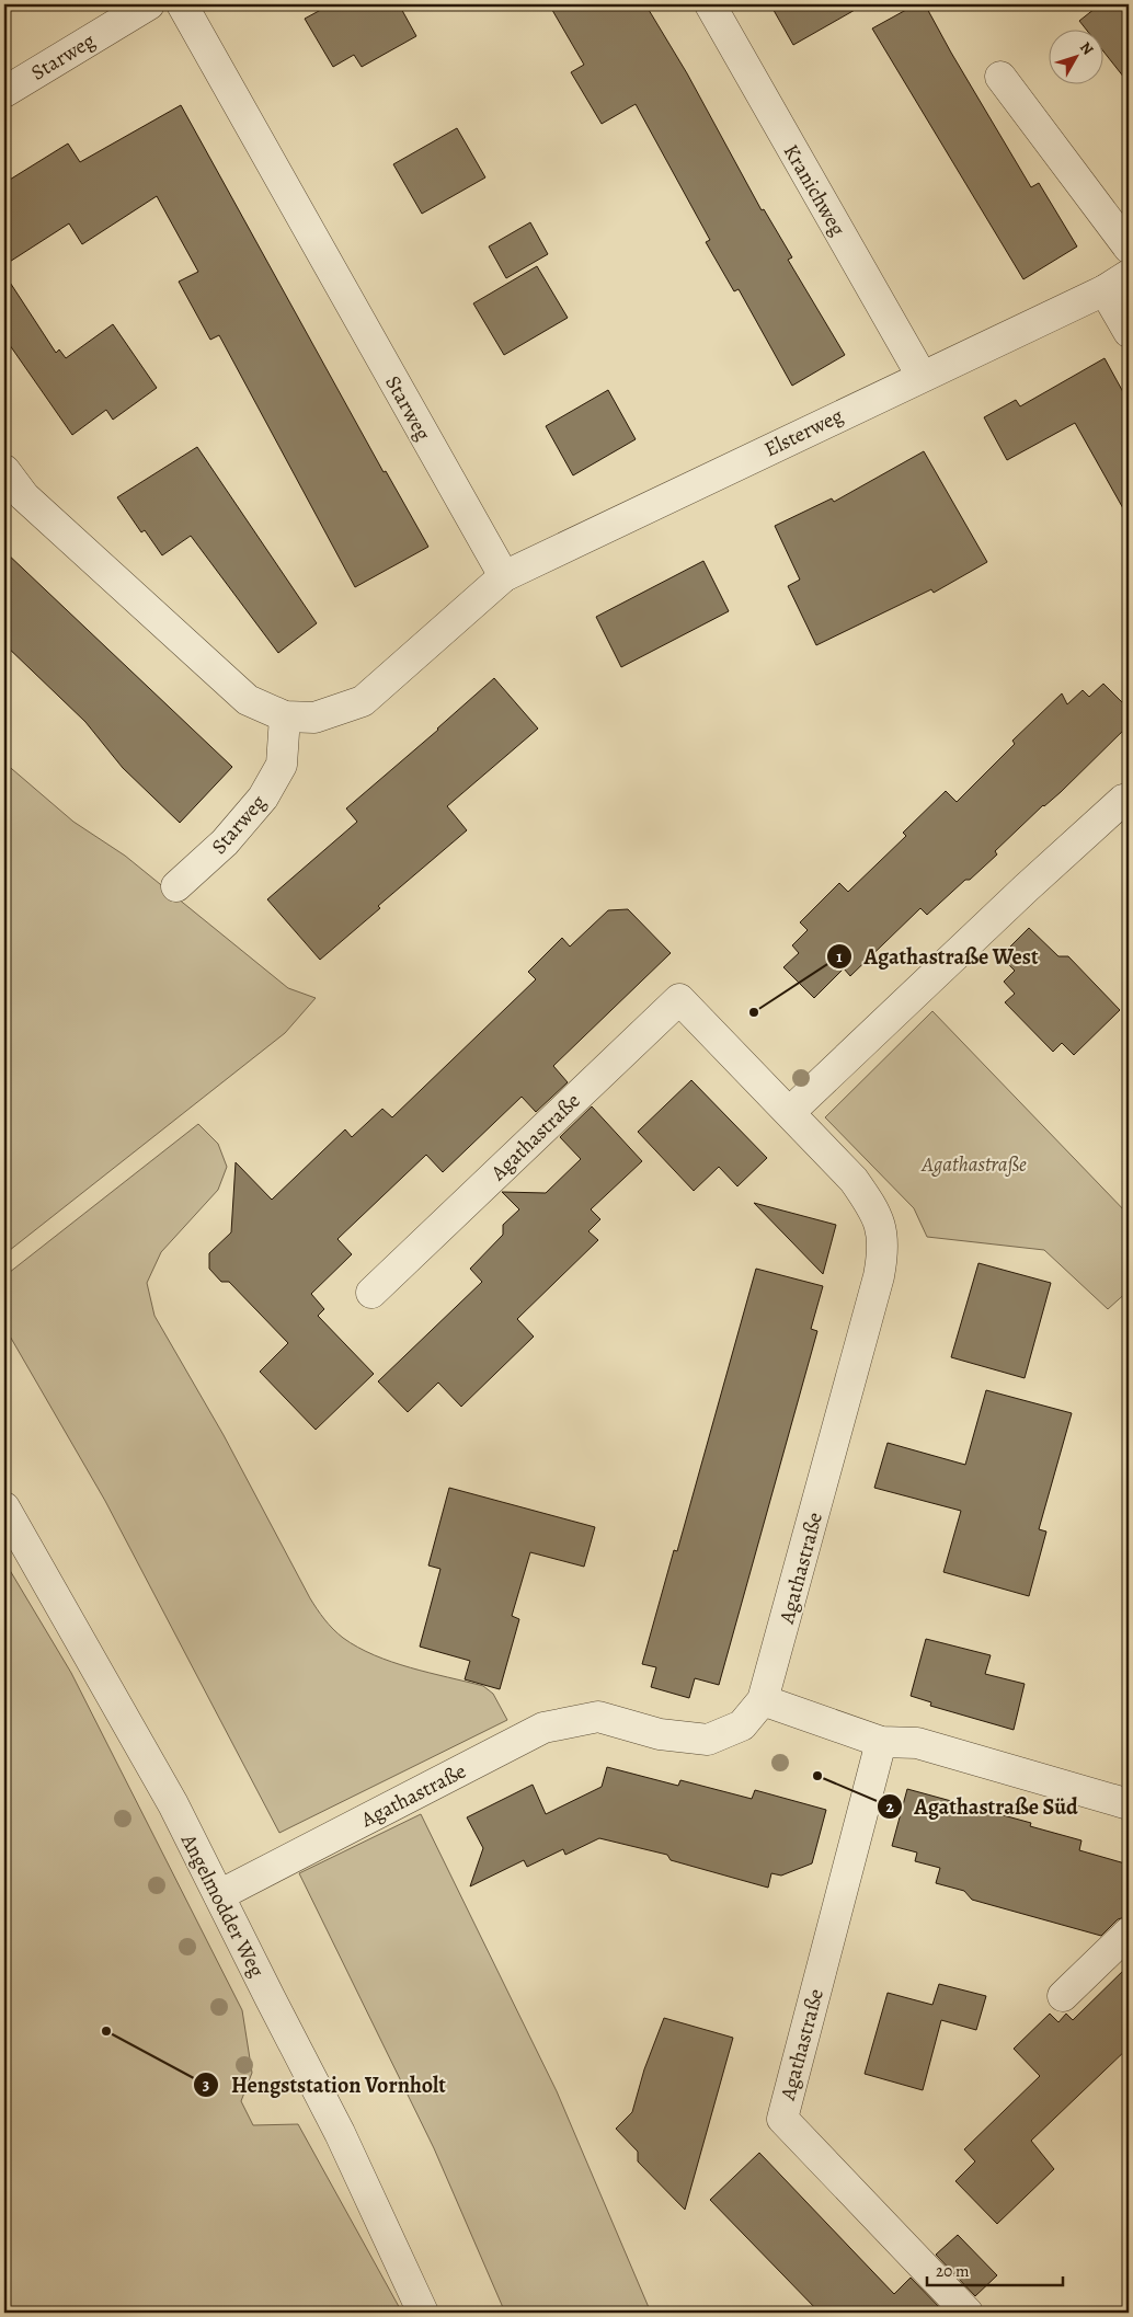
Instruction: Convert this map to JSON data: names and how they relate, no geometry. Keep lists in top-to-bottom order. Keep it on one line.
{"streets":{"street":["Starweg","Kranichweg","Elsterweg","Agathastraße","Angelmodder Weg"]},"crossings":[["Starweg","Elsterweg"],["Kranichweg","Elsterweg"],["Agathastraße","Angelmodder Weg"]],"parks":["Agathastraße"],"places":["Agathastraße West","Agathastraße Süd","Hengststation Vornholt"],"scale_bar":"20 m","north":"top right"}
